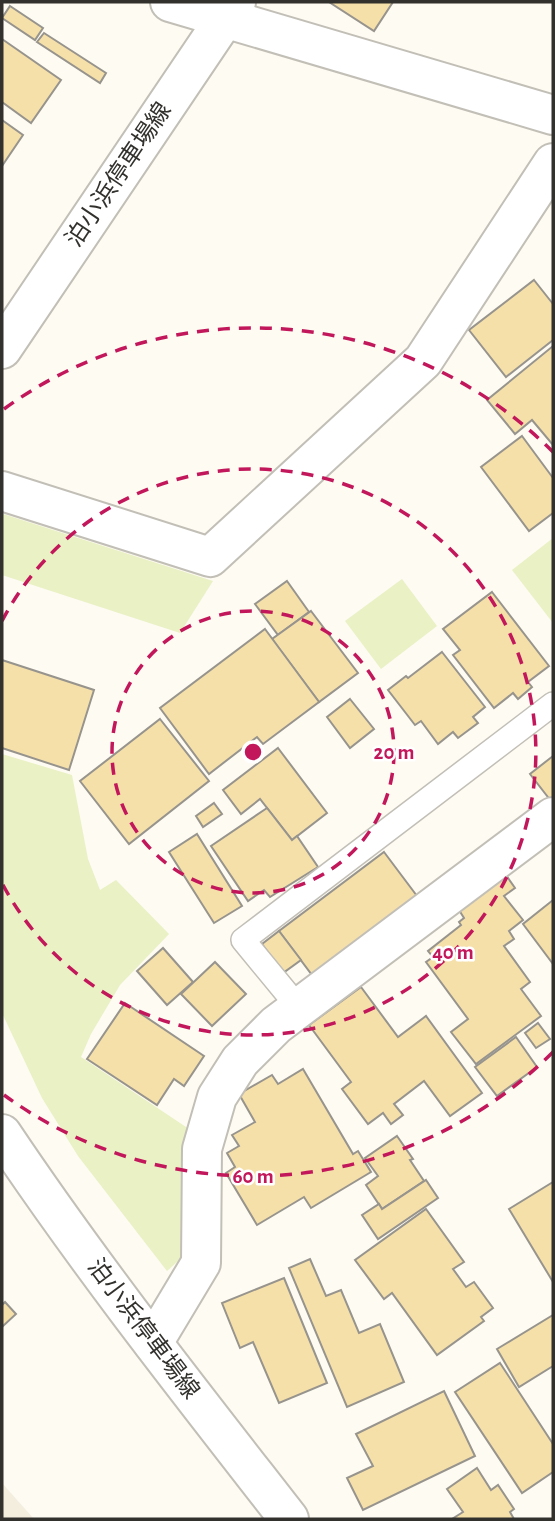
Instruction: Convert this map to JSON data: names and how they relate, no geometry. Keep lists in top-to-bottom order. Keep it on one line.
{"streets":{"street":["泊小浜停車場線"]},"rings":["20 m","40 m","60 m"]}
